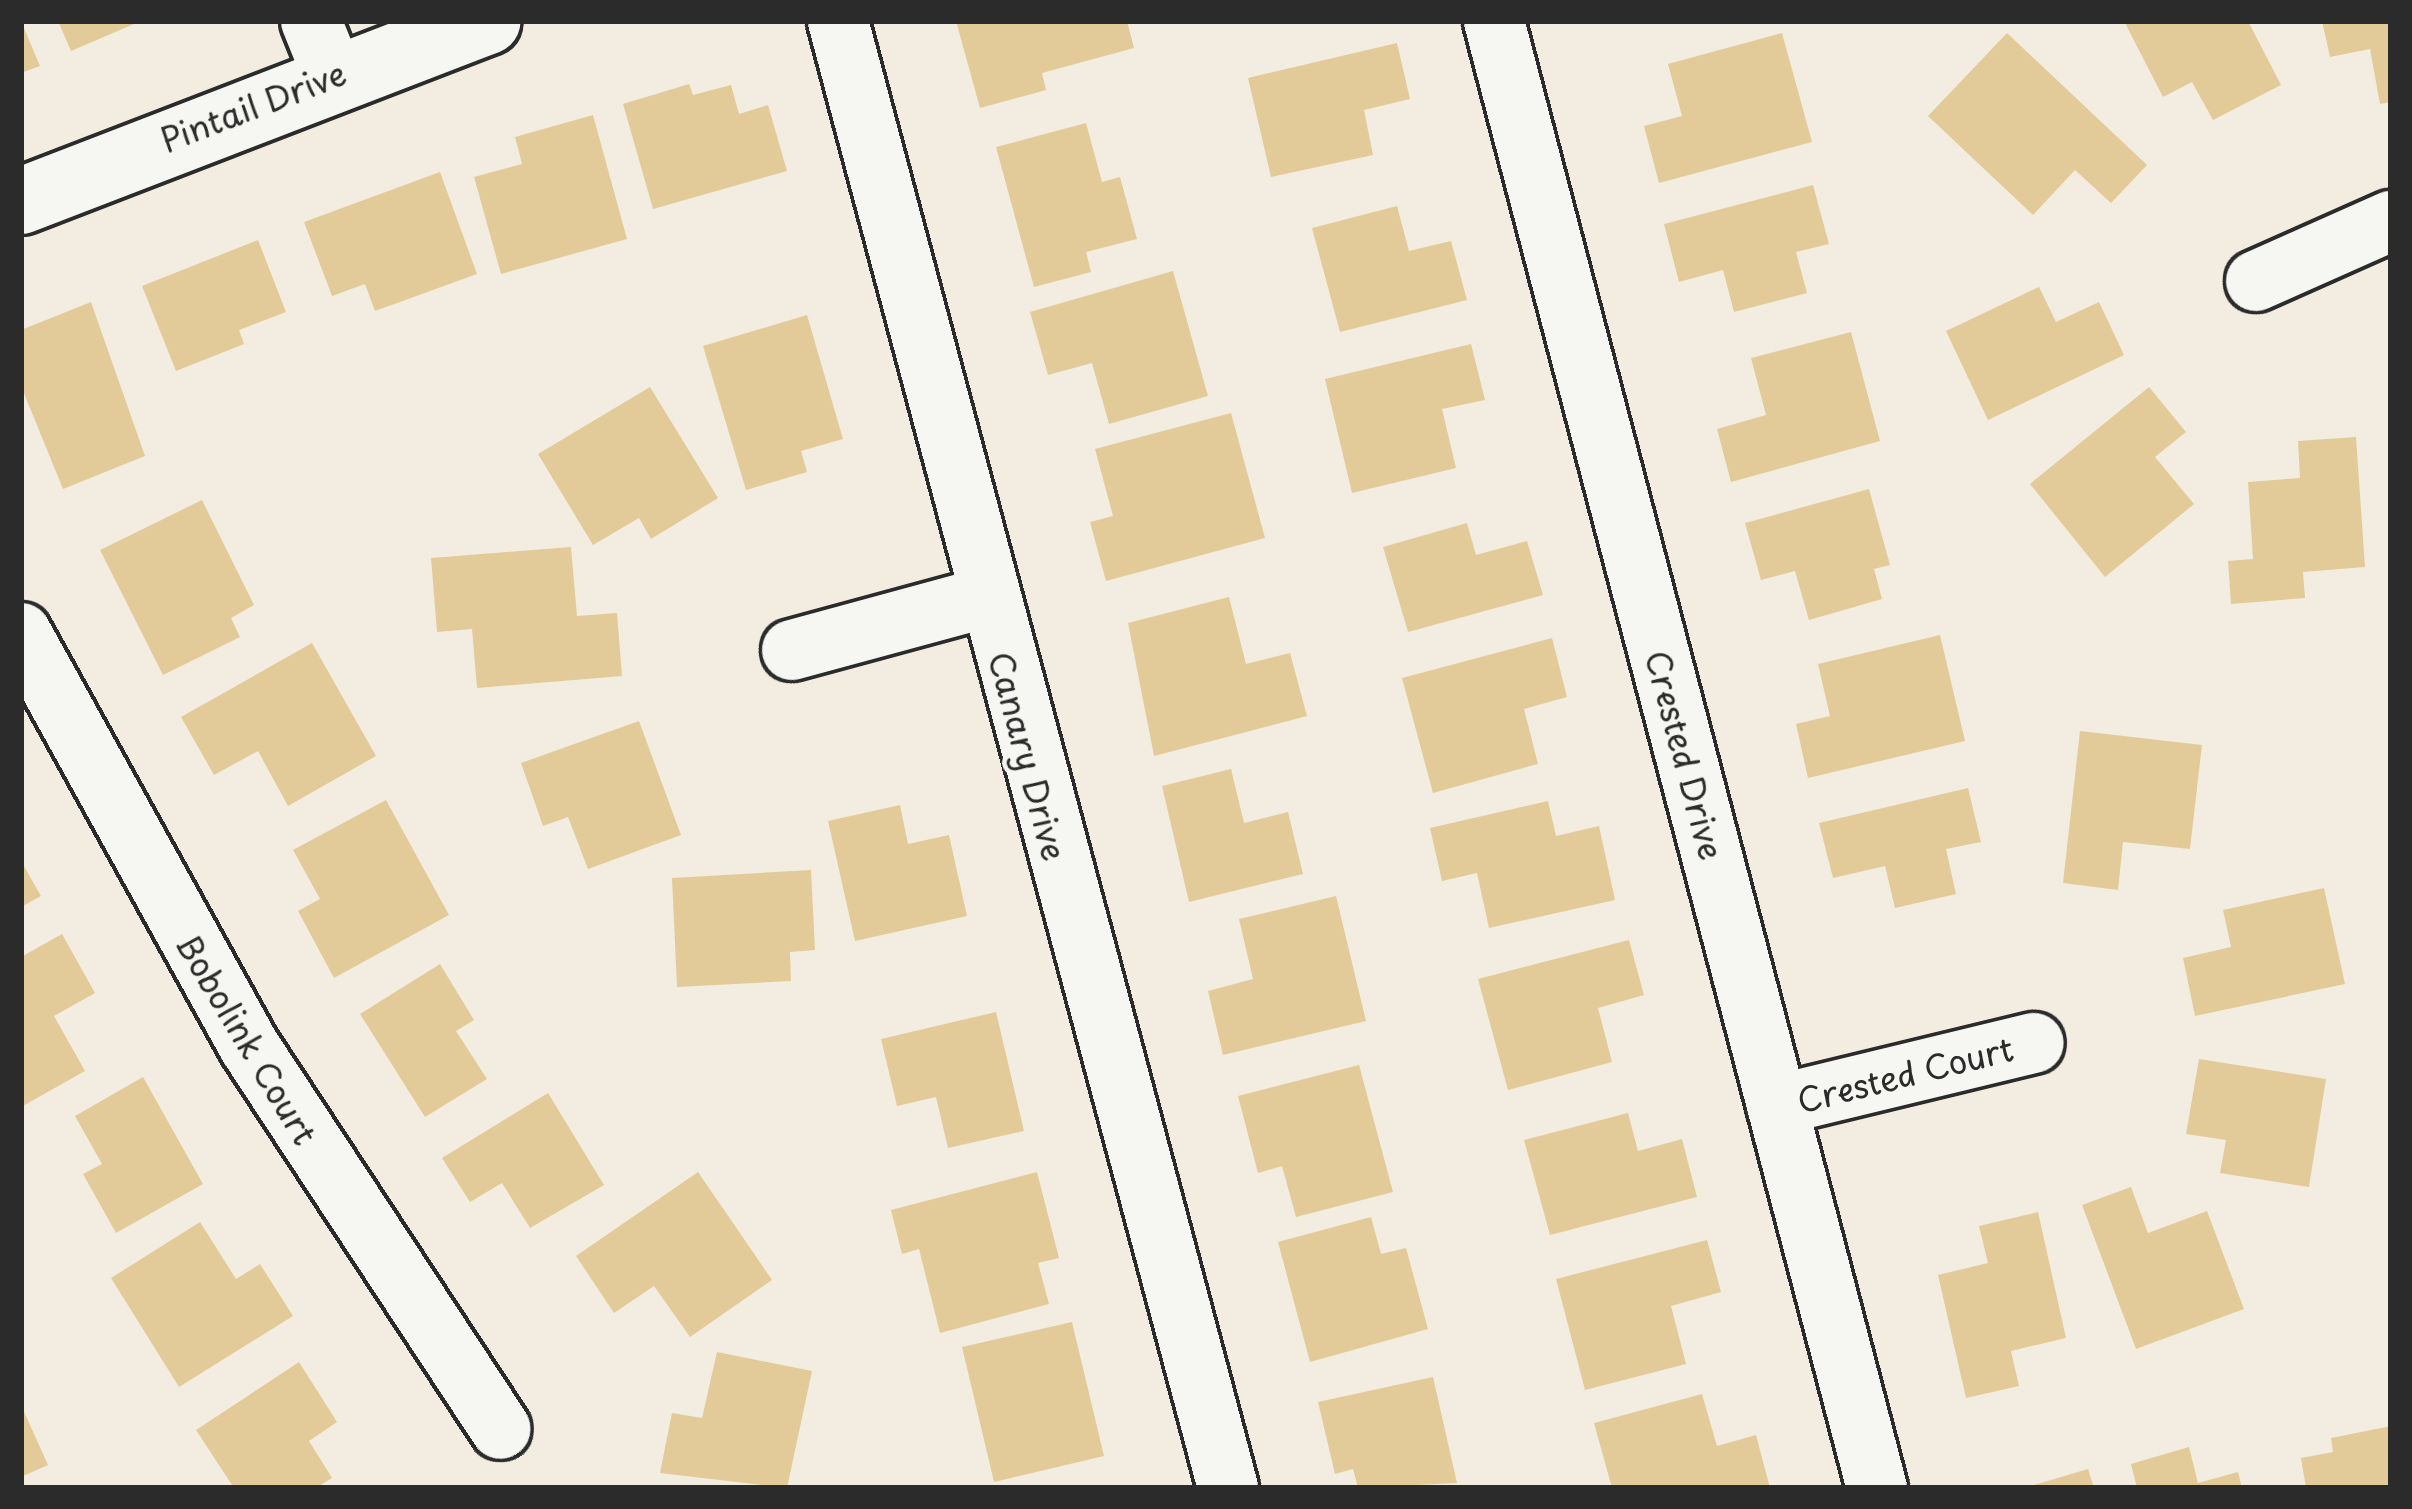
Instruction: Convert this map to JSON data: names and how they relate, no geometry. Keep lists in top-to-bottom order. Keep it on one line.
{"streets":{"street":["Pintail Drive","Crested Drive","Canary Drive","Bobolink Court","Crested Court"]},"crossings":[["Crested Drive","Crested Court"]]}
